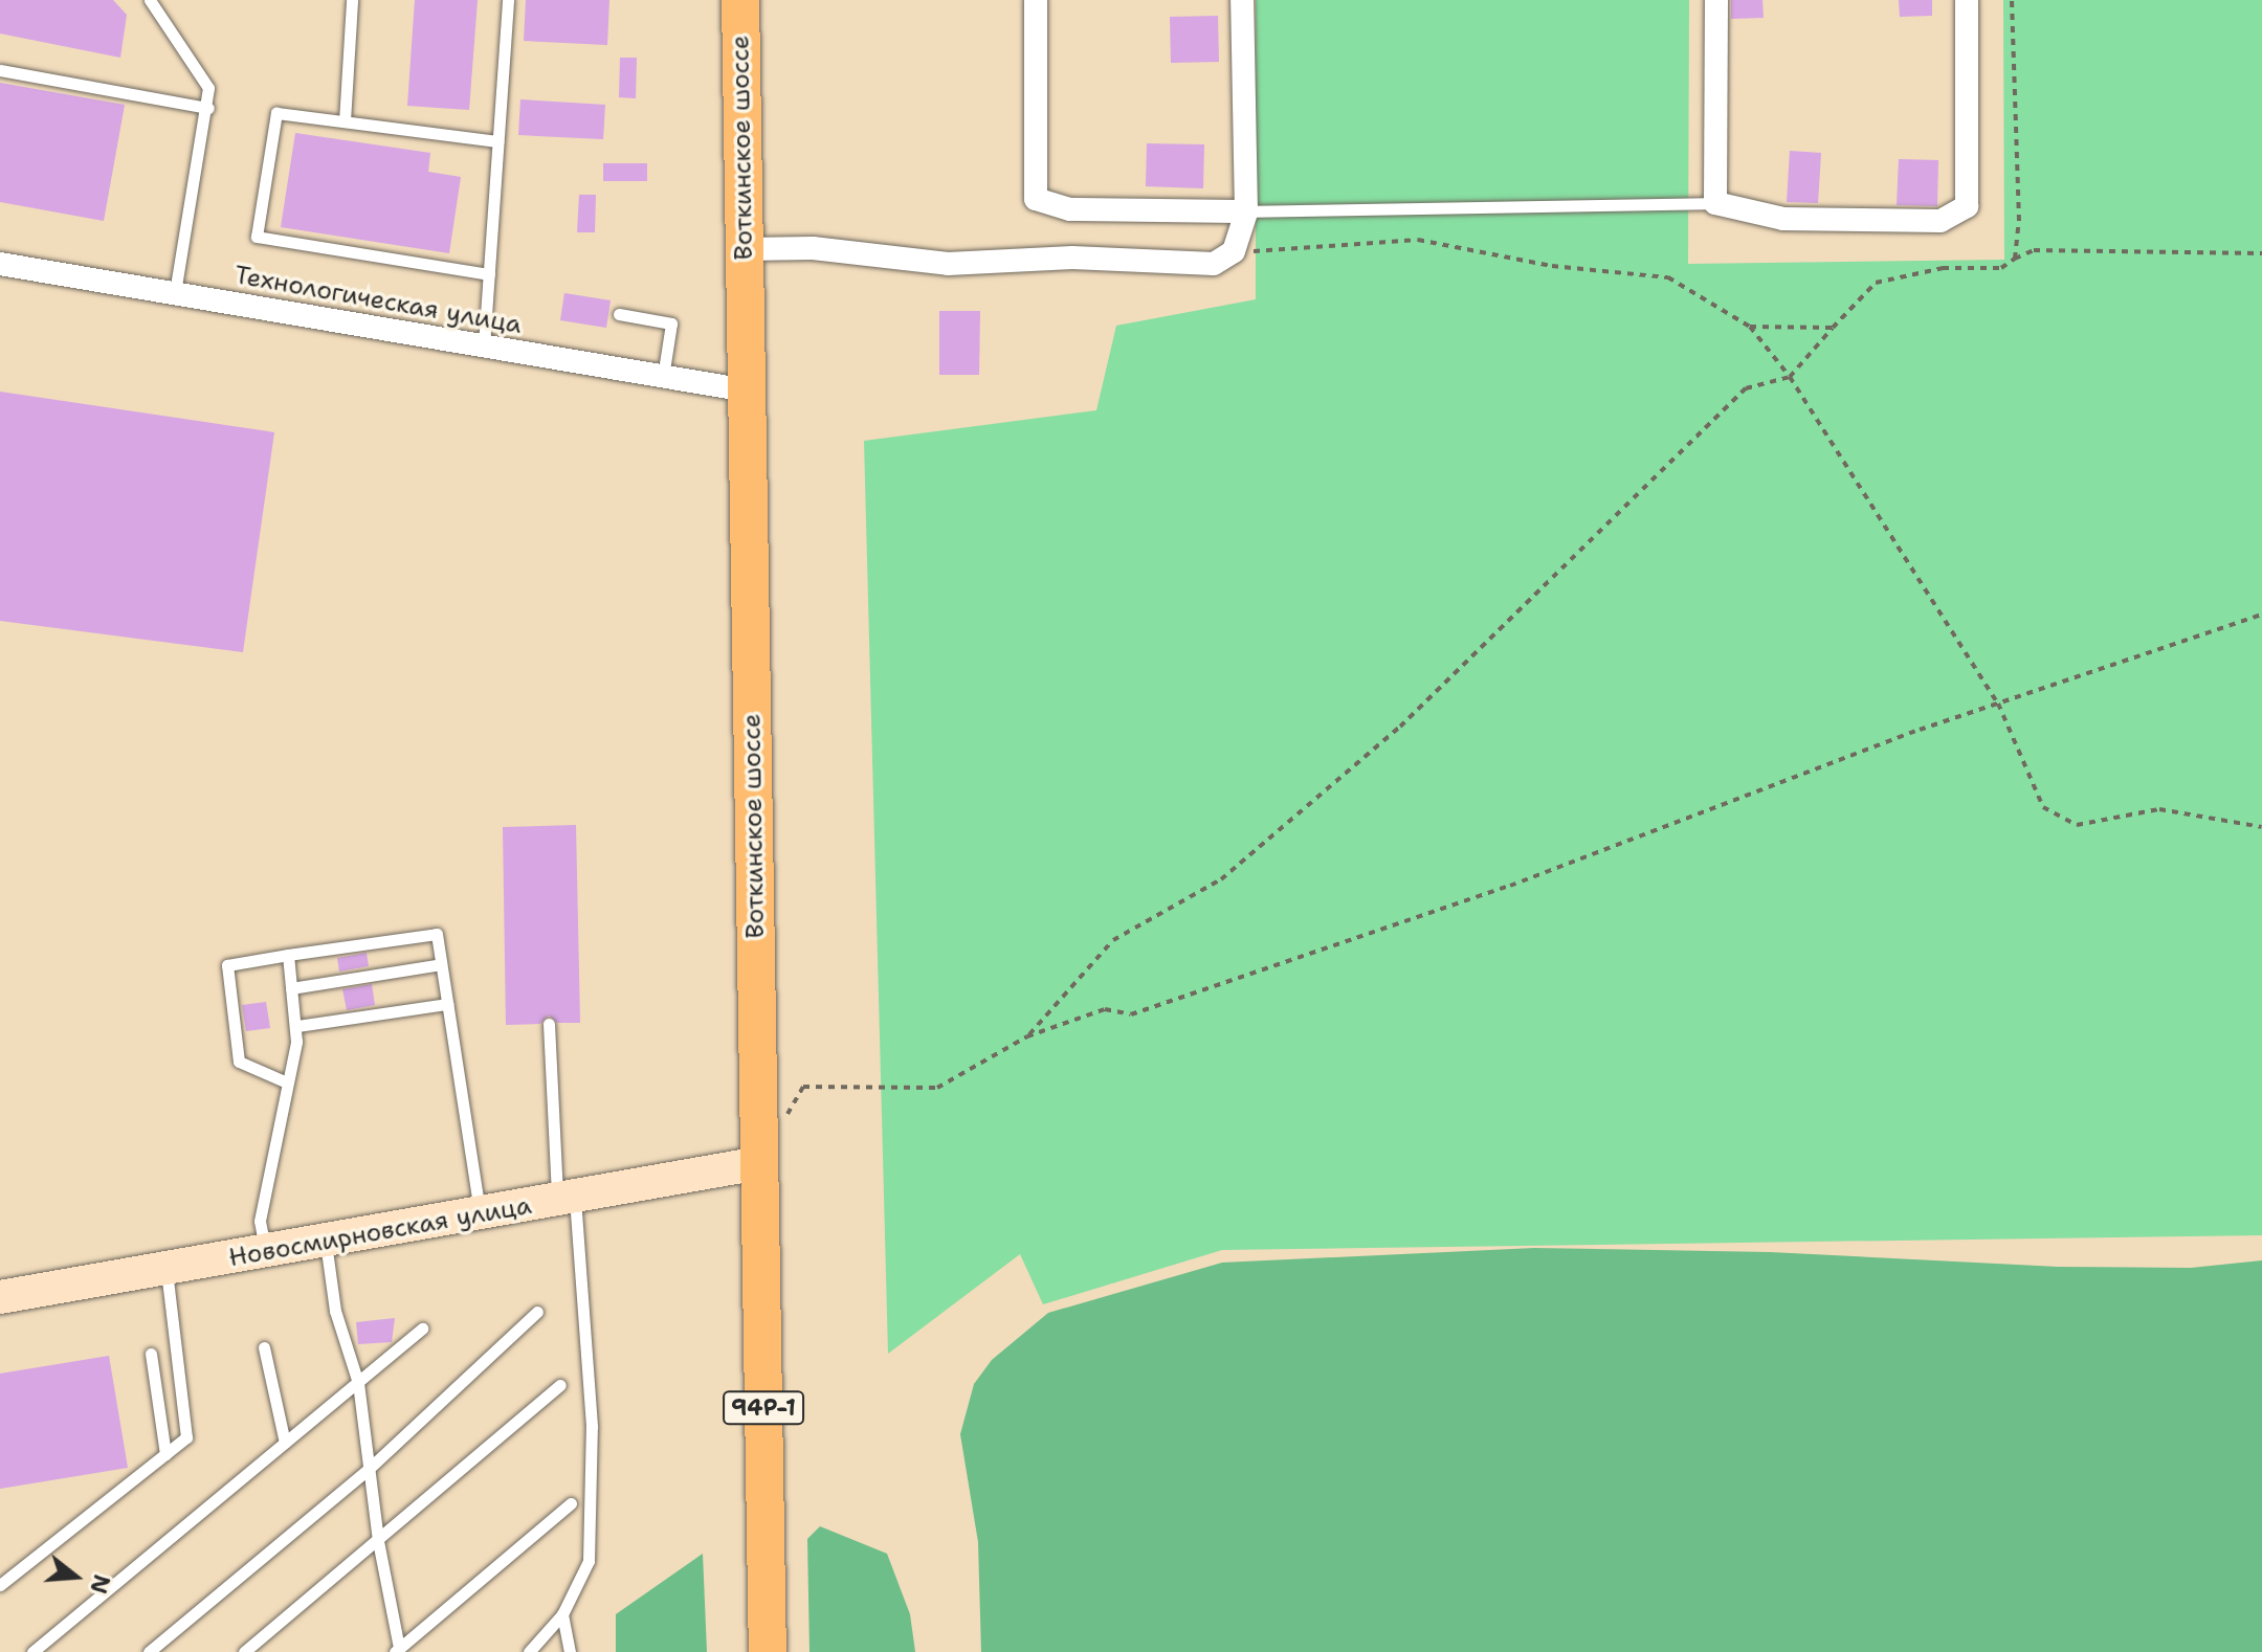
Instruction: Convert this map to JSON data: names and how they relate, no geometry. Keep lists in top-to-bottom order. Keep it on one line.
{"streets":{"main road":["Воткинское шоссе","94Р-1"],"street":["Технологическая улица","Новосмирновская улица"]},"crossings":[["Воткинское шоссе","Технологическая улица"],["Воткинское шоссе","Новосмирновская улица"]],"north":"right"}
